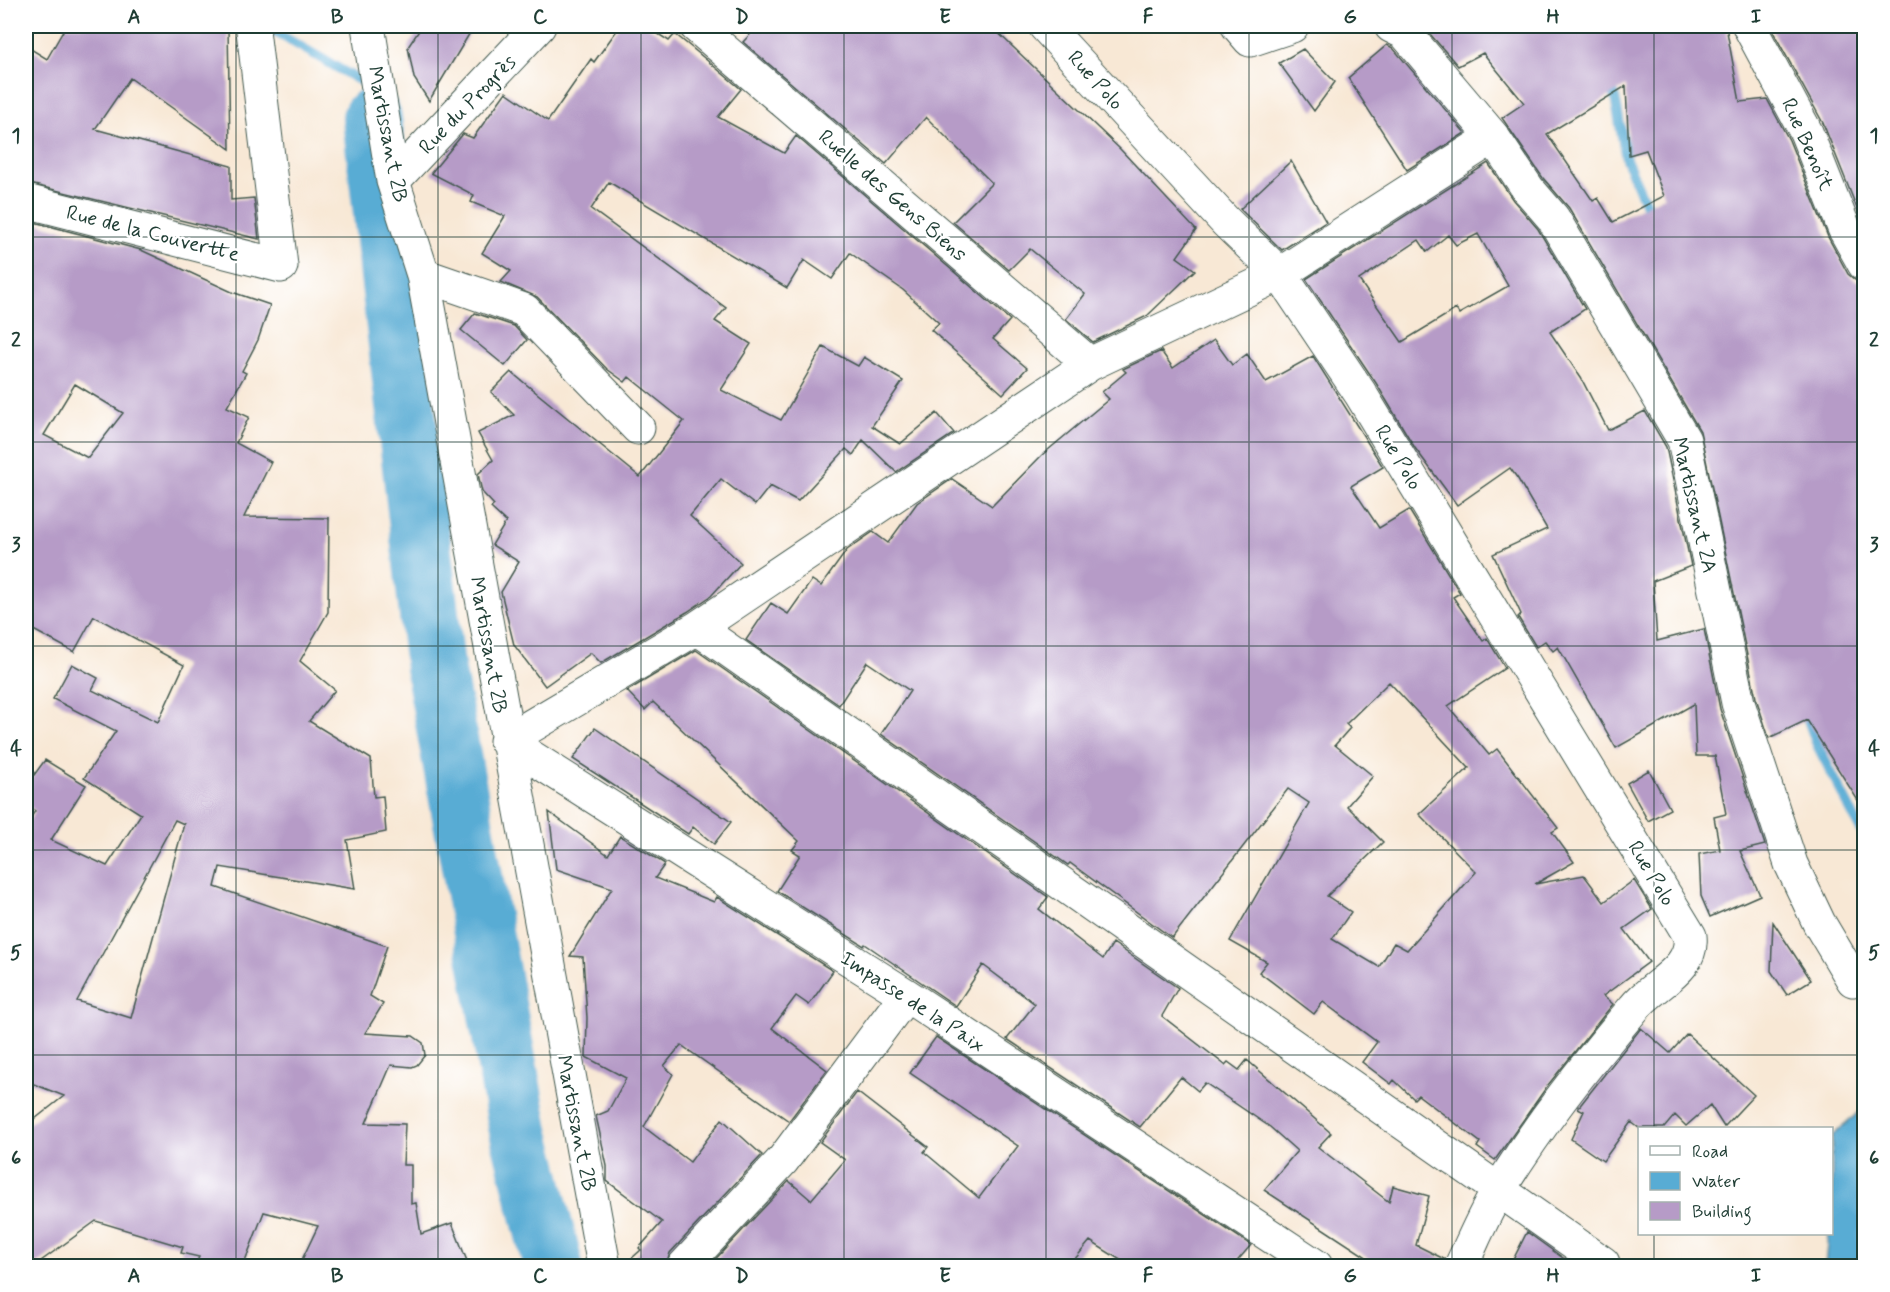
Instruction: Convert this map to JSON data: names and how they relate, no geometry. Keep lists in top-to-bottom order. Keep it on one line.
{"streets":{"street":["Rue Polo","Rue du Progrès","Martissant 2B","Rue Benoît","Ruelle des Gens Biens","Rue de la Couvertte","Martissant 2A","Impasse de la Paix"]},"crossings":[["Rue du Progrès","Martissant 2B"],["Martissant 2B","Impasse de la Paix"]],"legend":["Road","Water","Building"],"grid":{"columns":["A","B","C","D","E","F","G","H","I"],"rows":["1","2","3","4","5","6"]}}
